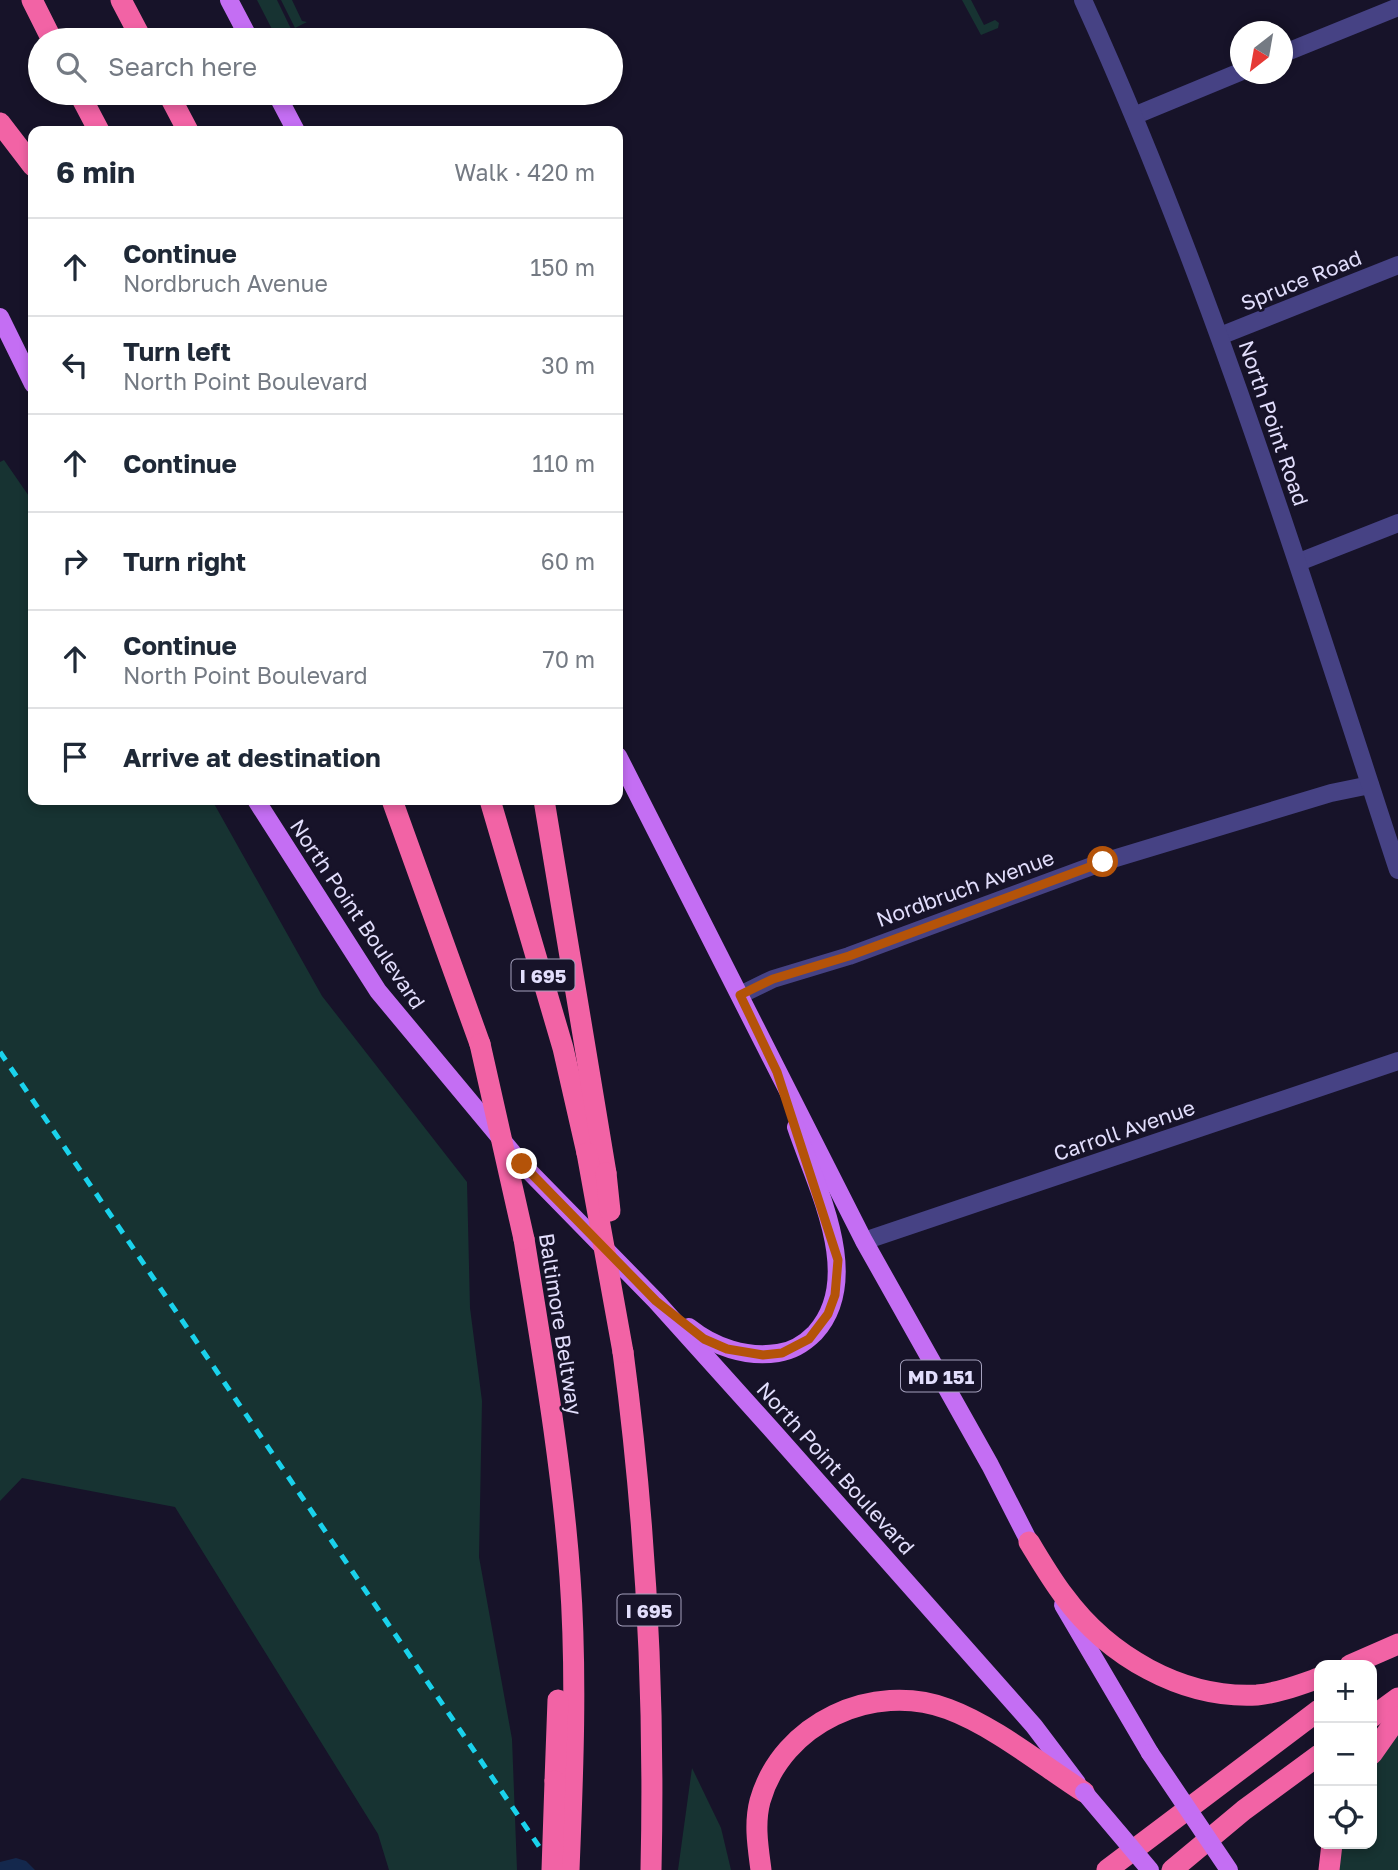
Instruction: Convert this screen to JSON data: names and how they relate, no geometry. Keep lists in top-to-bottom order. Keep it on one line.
{"streets":{"highway":["I 695","Baltimore Beltway"],"main road":["North Point Boulevard","MD 151"],"street":["Spruce Road","North Point Road","Nordbruch Avenue","Carroll Avenue"]},"crossings":[["Spruce Road","North Point Road"],["North Point Road","Nordbruch Avenue"],["Nordbruch Avenue","MD 151"],["Carroll Avenue","MD 151"]],"north":"bottom left","page":{"search":"Search here","heading":["6 min","Walk · 420 m"],"list":[["Continue","Nordbruch Avenue","150 m"],["Turn left","North Point Boulevard","30 m"],["Continue","110 m"],["Turn right","60 m"],["Continue","North Point Boulevard","70 m"],"Arrive at destination"],"map_buttons":["+","−"]}}
